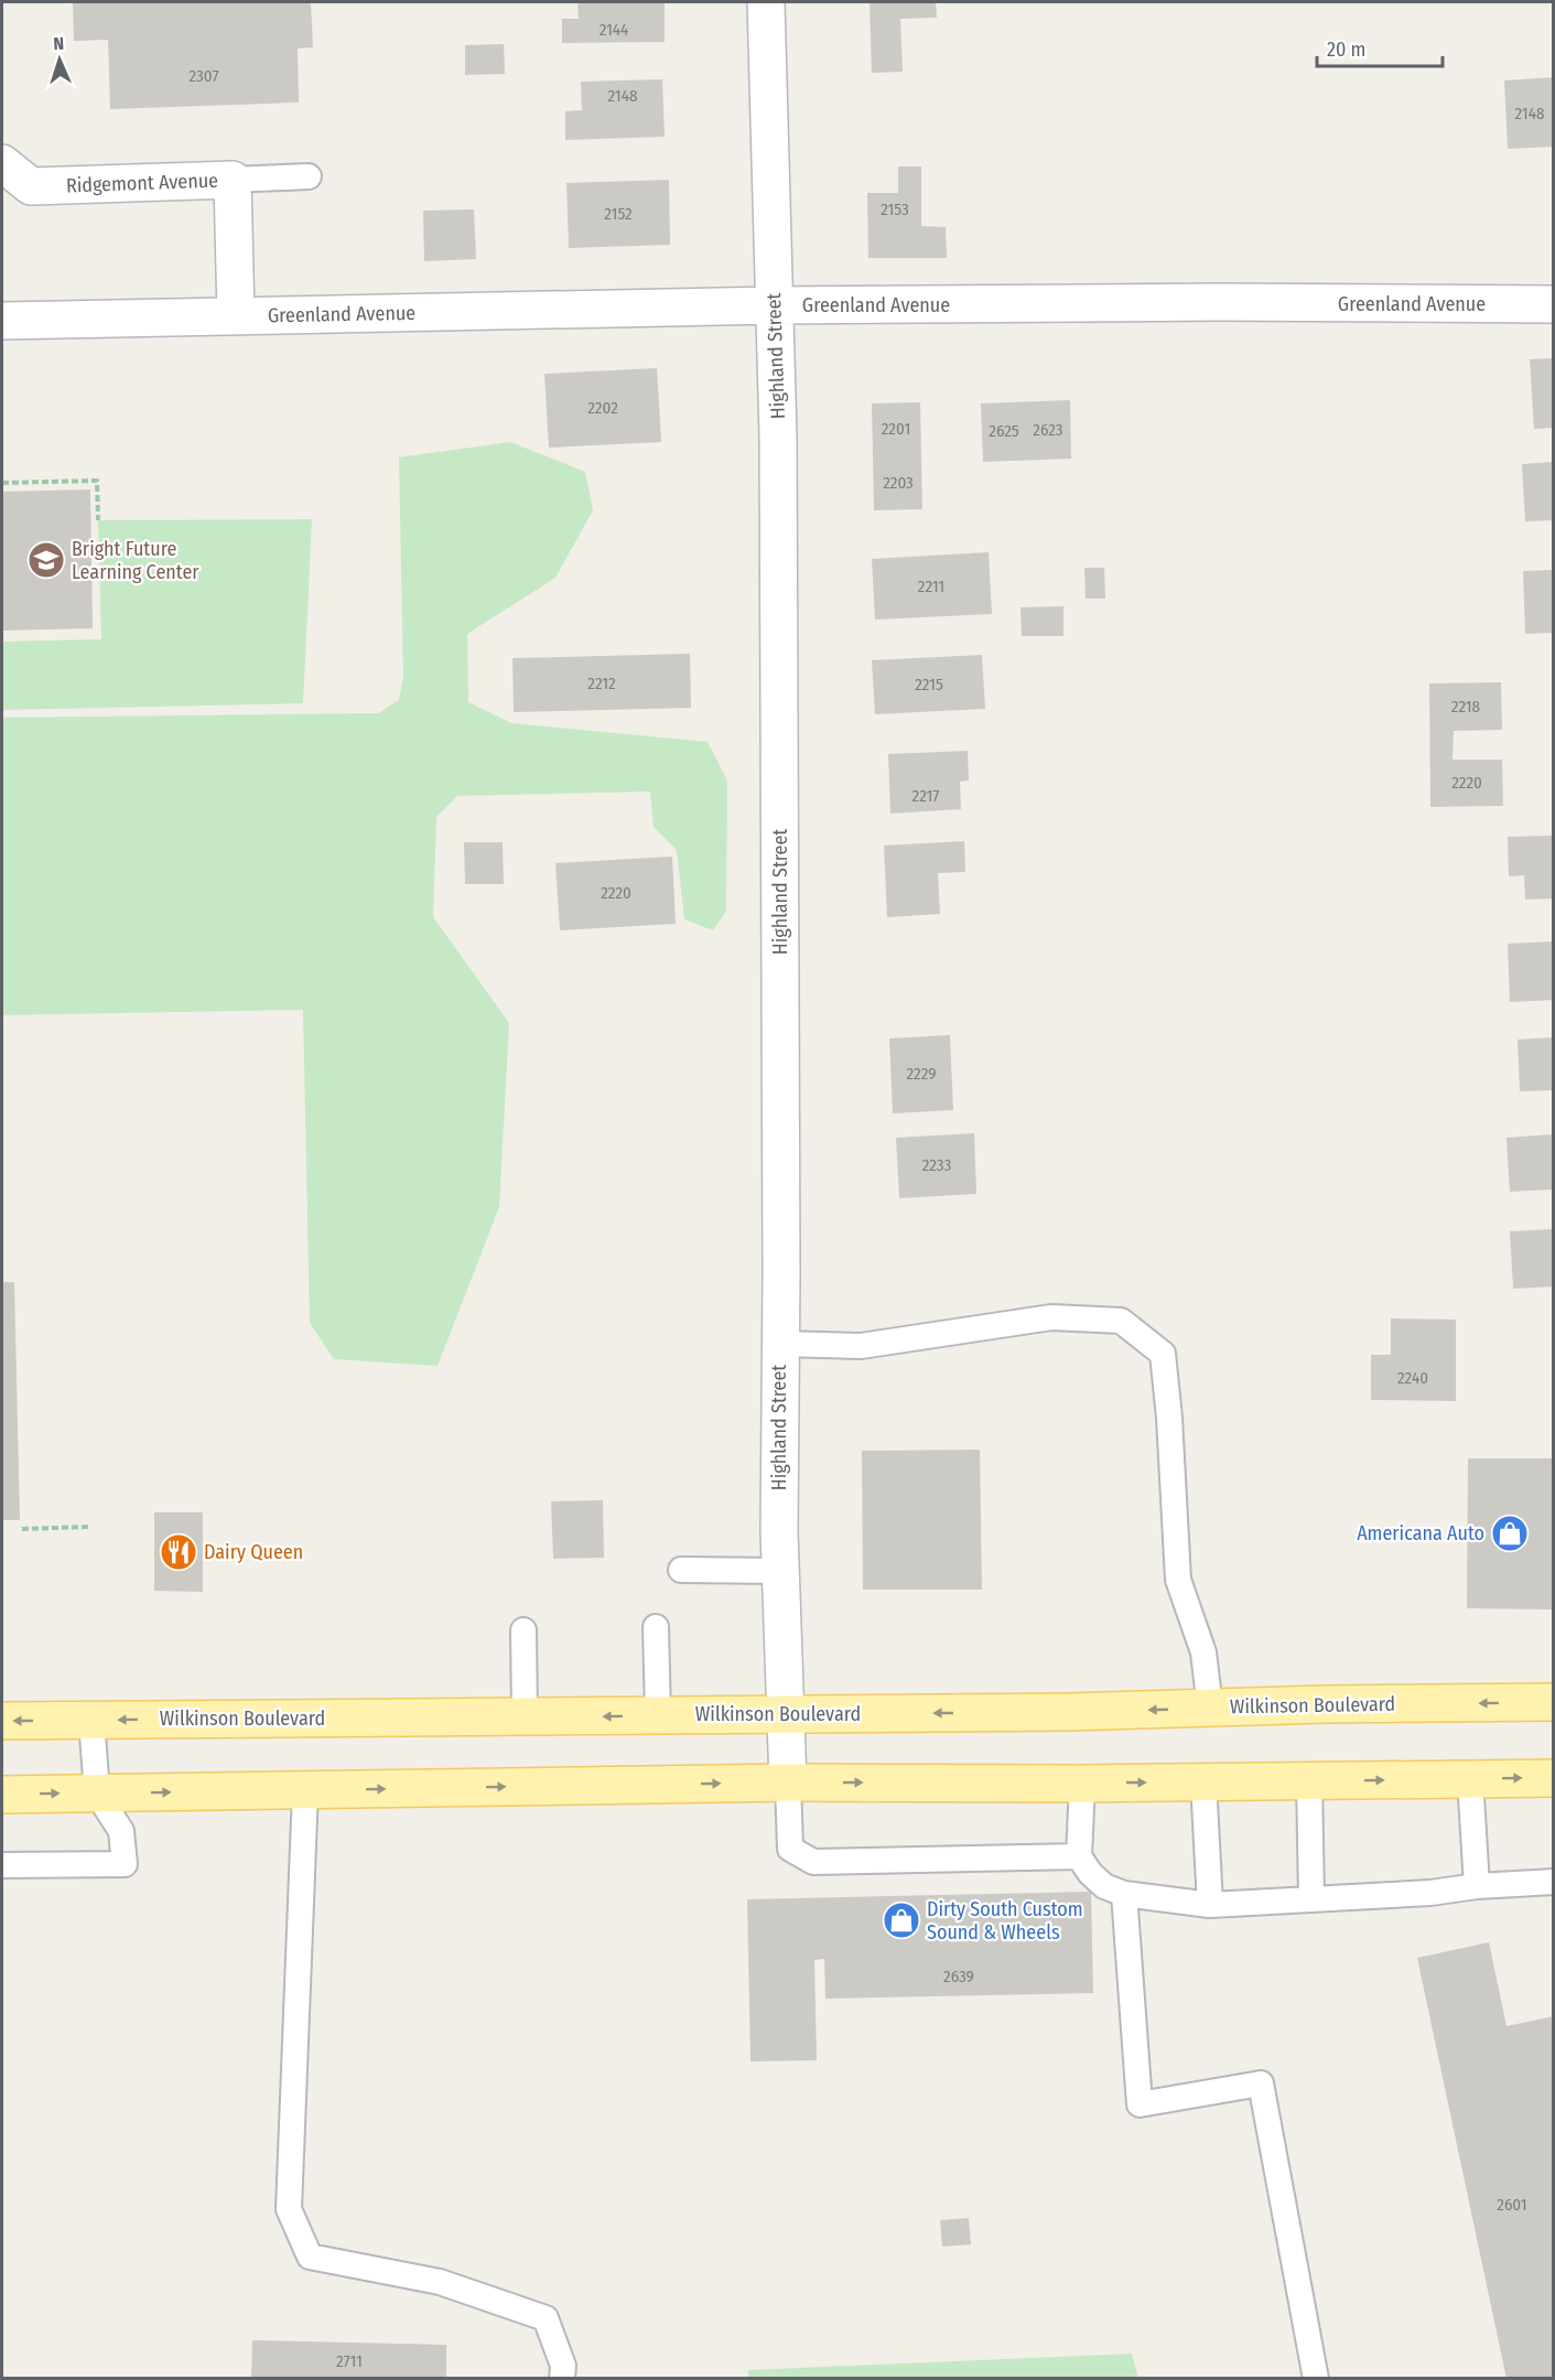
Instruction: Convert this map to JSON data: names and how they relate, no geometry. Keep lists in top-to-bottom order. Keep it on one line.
{"streets":{"main road":["Wilkinson Boulevard"],"street":["Ridgemont Avenue","Greenland Avenue","Highland Street"]},"crossings":[["Ridgemont Avenue","Greenland Avenue"],["Greenland Avenue","Highland Street"],["Highland Street","Wilkinson Boulevard"]],"places":{"school or university":["Bright Future Learning Center"],"shop":["Americana Auto","Dirty South Custom Sound & Wheels"],"restaurant":["Dairy Queen"]},"house_numbers":["2144","2307","2148","2148","2153","2152","2202","2201","2623","2625","2203","2211","2212","2215","2218","2220","2217","2220","2229","2233","2240","2639","2601","2711"],"scale_bar":"20 m","north":"top"}
